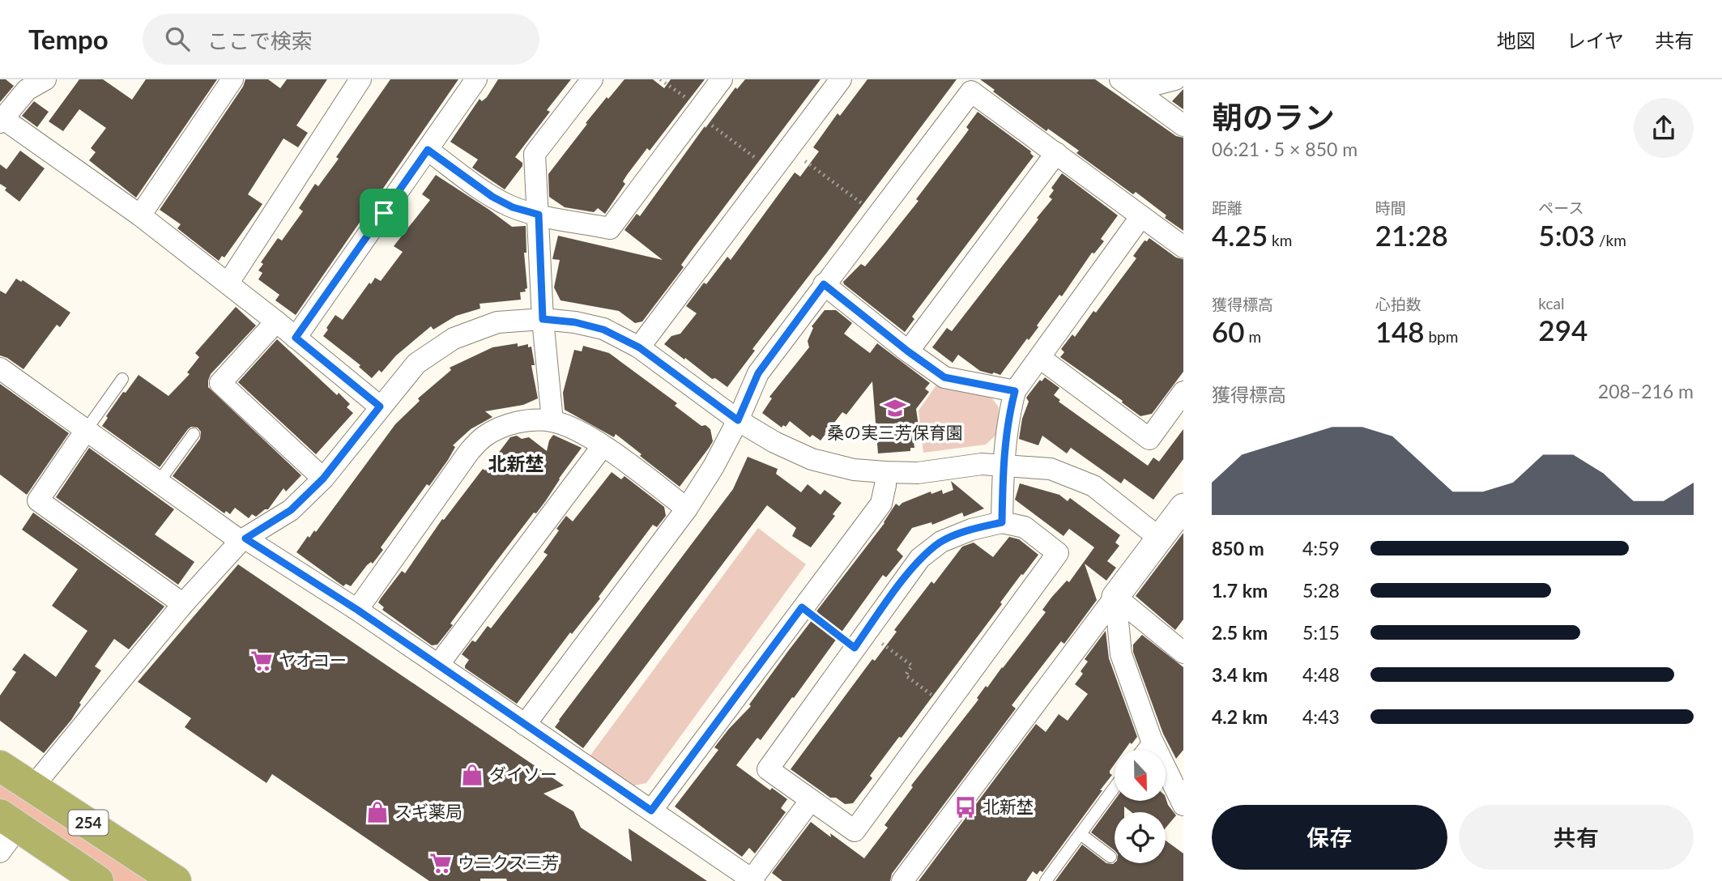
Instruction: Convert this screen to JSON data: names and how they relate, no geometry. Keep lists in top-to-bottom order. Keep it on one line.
{"streets":{"highway":["254"]},"districts":["北新埜"],"places":{"school or university":["桑の実三芳保育園"],"supermarket":["ヤオコー","ウニクス三芳"],"shop":["ダイソー","スギ薬局"],"bus stop":["北新埜"]},"north":"bottom","page":{"header":"Tempo","search":"ここで検索","nav":["地図","レイヤ","共有"],"heading":["朝のラン","06:21 · 5 × 850 m"],"stats":[["距離","4.25 km"],["時間","21:28"],["ペース","5:03 /km"],["獲得標高","60 m"],["心拍数","148 bpm"],["kcal","294"]],"chart":["獲得標高","208–216 m"],"list":[{"name":"850 m","note":"4:59"},{"name":"1.7 km","note":"5:28"},{"name":"2.5 km","note":"5:15"},{"name":"3.4 km","note":"4:48"},{"name":"4.2 km","note":"4:43"}],"buttons":["保存","共有"]}}
